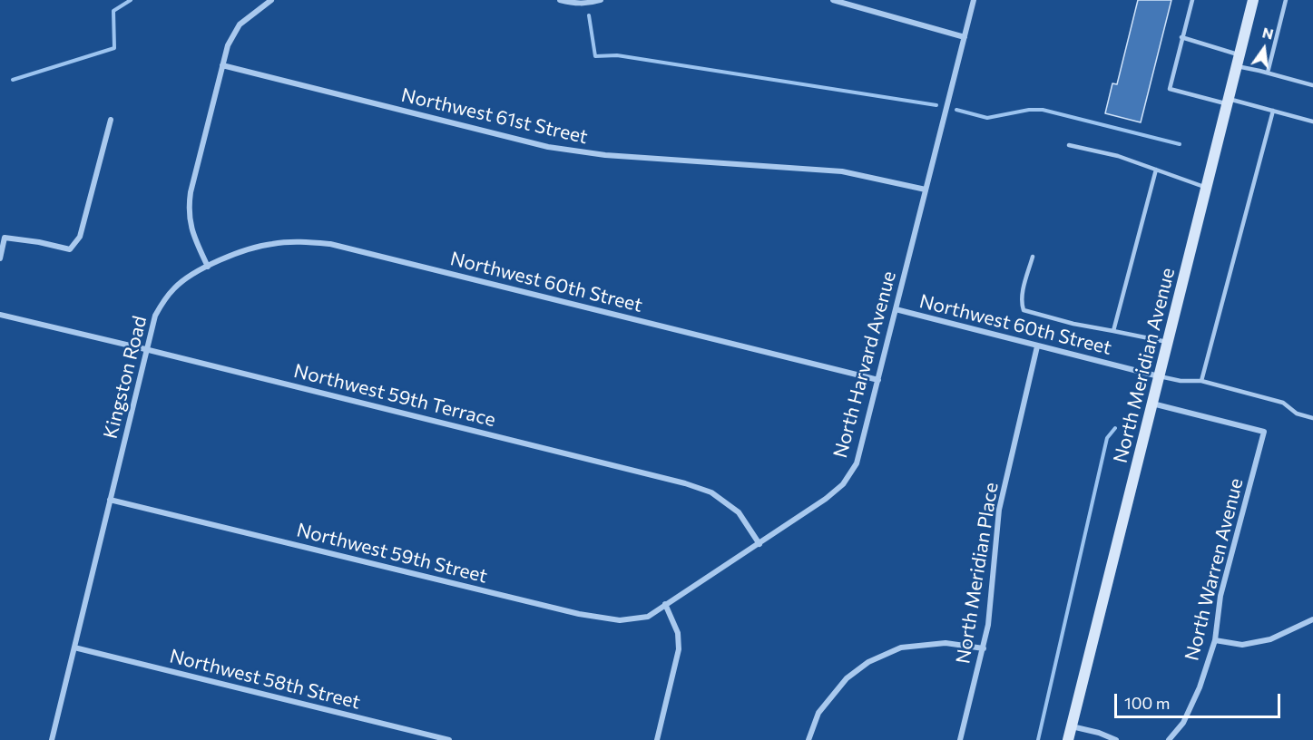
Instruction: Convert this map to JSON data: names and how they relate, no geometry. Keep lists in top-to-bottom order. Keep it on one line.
{"streets":{"main road":["North Meridian Avenue"],"street":["Northwest 61st Street","Northwest 60th Street","North Harvard Avenue","Kingston Road","Northwest 59th Terrace","Northwest 59th Street","North Warren Avenue","North Meridian Place","Northwest 58th Street"]},"crossings":[["Northwest 61st Street","North Harvard Avenue"],["Northwest 60th Street","North Harvard Avenue"],["Northwest 60th Street","North Meridian Avenue"],["Northwest 60th Street","Kingston Road"],["Northwest 60th Street","North Meridian Place"],["North Harvard Avenue","Northwest 59th Terrace"],["North Harvard Avenue","Northwest 59th Street"],["North Meridian Avenue","North Warren Avenue"],["Kingston Road","Northwest 59th Terrace"],["Kingston Road","Northwest 59th Street"],["Kingston Road","Northwest 58th Street"]],"scale_bar":"100 m","north":"top"}
